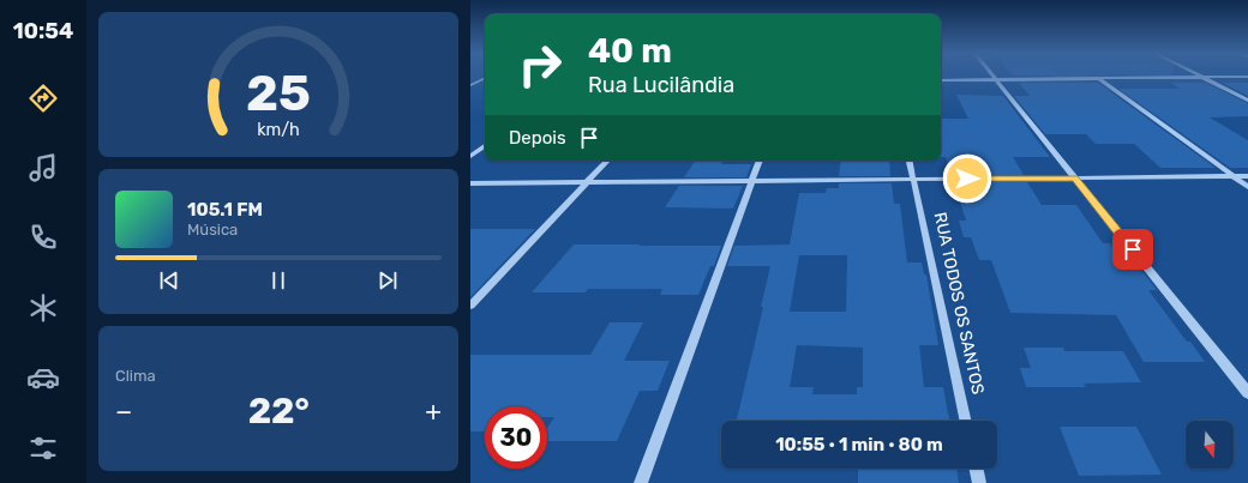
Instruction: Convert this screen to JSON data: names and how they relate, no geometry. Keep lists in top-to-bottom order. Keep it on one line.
{"streets":{"street":["RUA TODOS OS SANTOS"]},"north":"bottom","page":{"tabs":"10:54","turn":["40 m","Rua Lucilândia"],"then":"Depois","song":["105.1 FM","Música"],"tile":"Clima","heat":["−","22°","+"],"limit":"30","trip":"10:55 · 1 min · 80 m","gauge":["25","km/h"]}}
